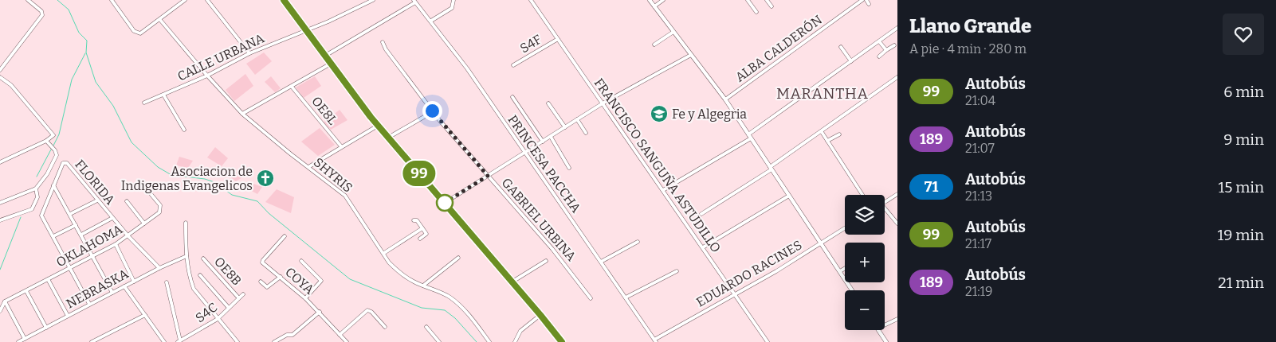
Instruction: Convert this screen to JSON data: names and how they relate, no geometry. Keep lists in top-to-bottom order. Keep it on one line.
{"streets":{"street":["S4F","ALBA CALDERÓN","CALLE URBANA","OE8L","PRINCESA PACCHA","FRANCISCO SANGUÑA ASTUDILLO","SHYRIS","FLORIDA","GABRIEL URBINA","OKLAHOMA","OE8B","EDUARDO RACINES","COYA","NEBRASKA","S4C"]},"crossings":[["S4F","FRANCISCO SANGUÑA ASTUDILLO"],["CALLE URBANA","SHYRIS"],["PRINCESA PACCHA","EDUARDO RACINES"],["FRANCISCO SANGUÑA ASTUDILLO","EDUARDO RACINES"],["FLORIDA","OKLAHOMA"],["FLORIDA","NEBRASKA"],["OE8B","S4C"]],"districts":["MARANTHA"],"places":{"school or university":["Fe y Algegria"],"church":["Asociacion de Indigenas Evangelicos"]},"lines":["bus line 99"],"page":{"on_map":"99","heading":["Llano Grande","A pie · 4 min · 280 m"],"list":[{"mark":"99","name":"Autobús","note":"21:04","value":"6 min"},{"mark":"189","name":"Autobús","note":"21:07","value":"9 min"},{"mark":"71","name":"Autobús","note":"21:13","value":"15 min"},{"mark":"99","name":"Autobús","note":"21:17","value":"19 min"},{"mark":"189","name":"Autobús","note":"21:19","value":"21 min"}],"map_buttons":["+","−"]}}
